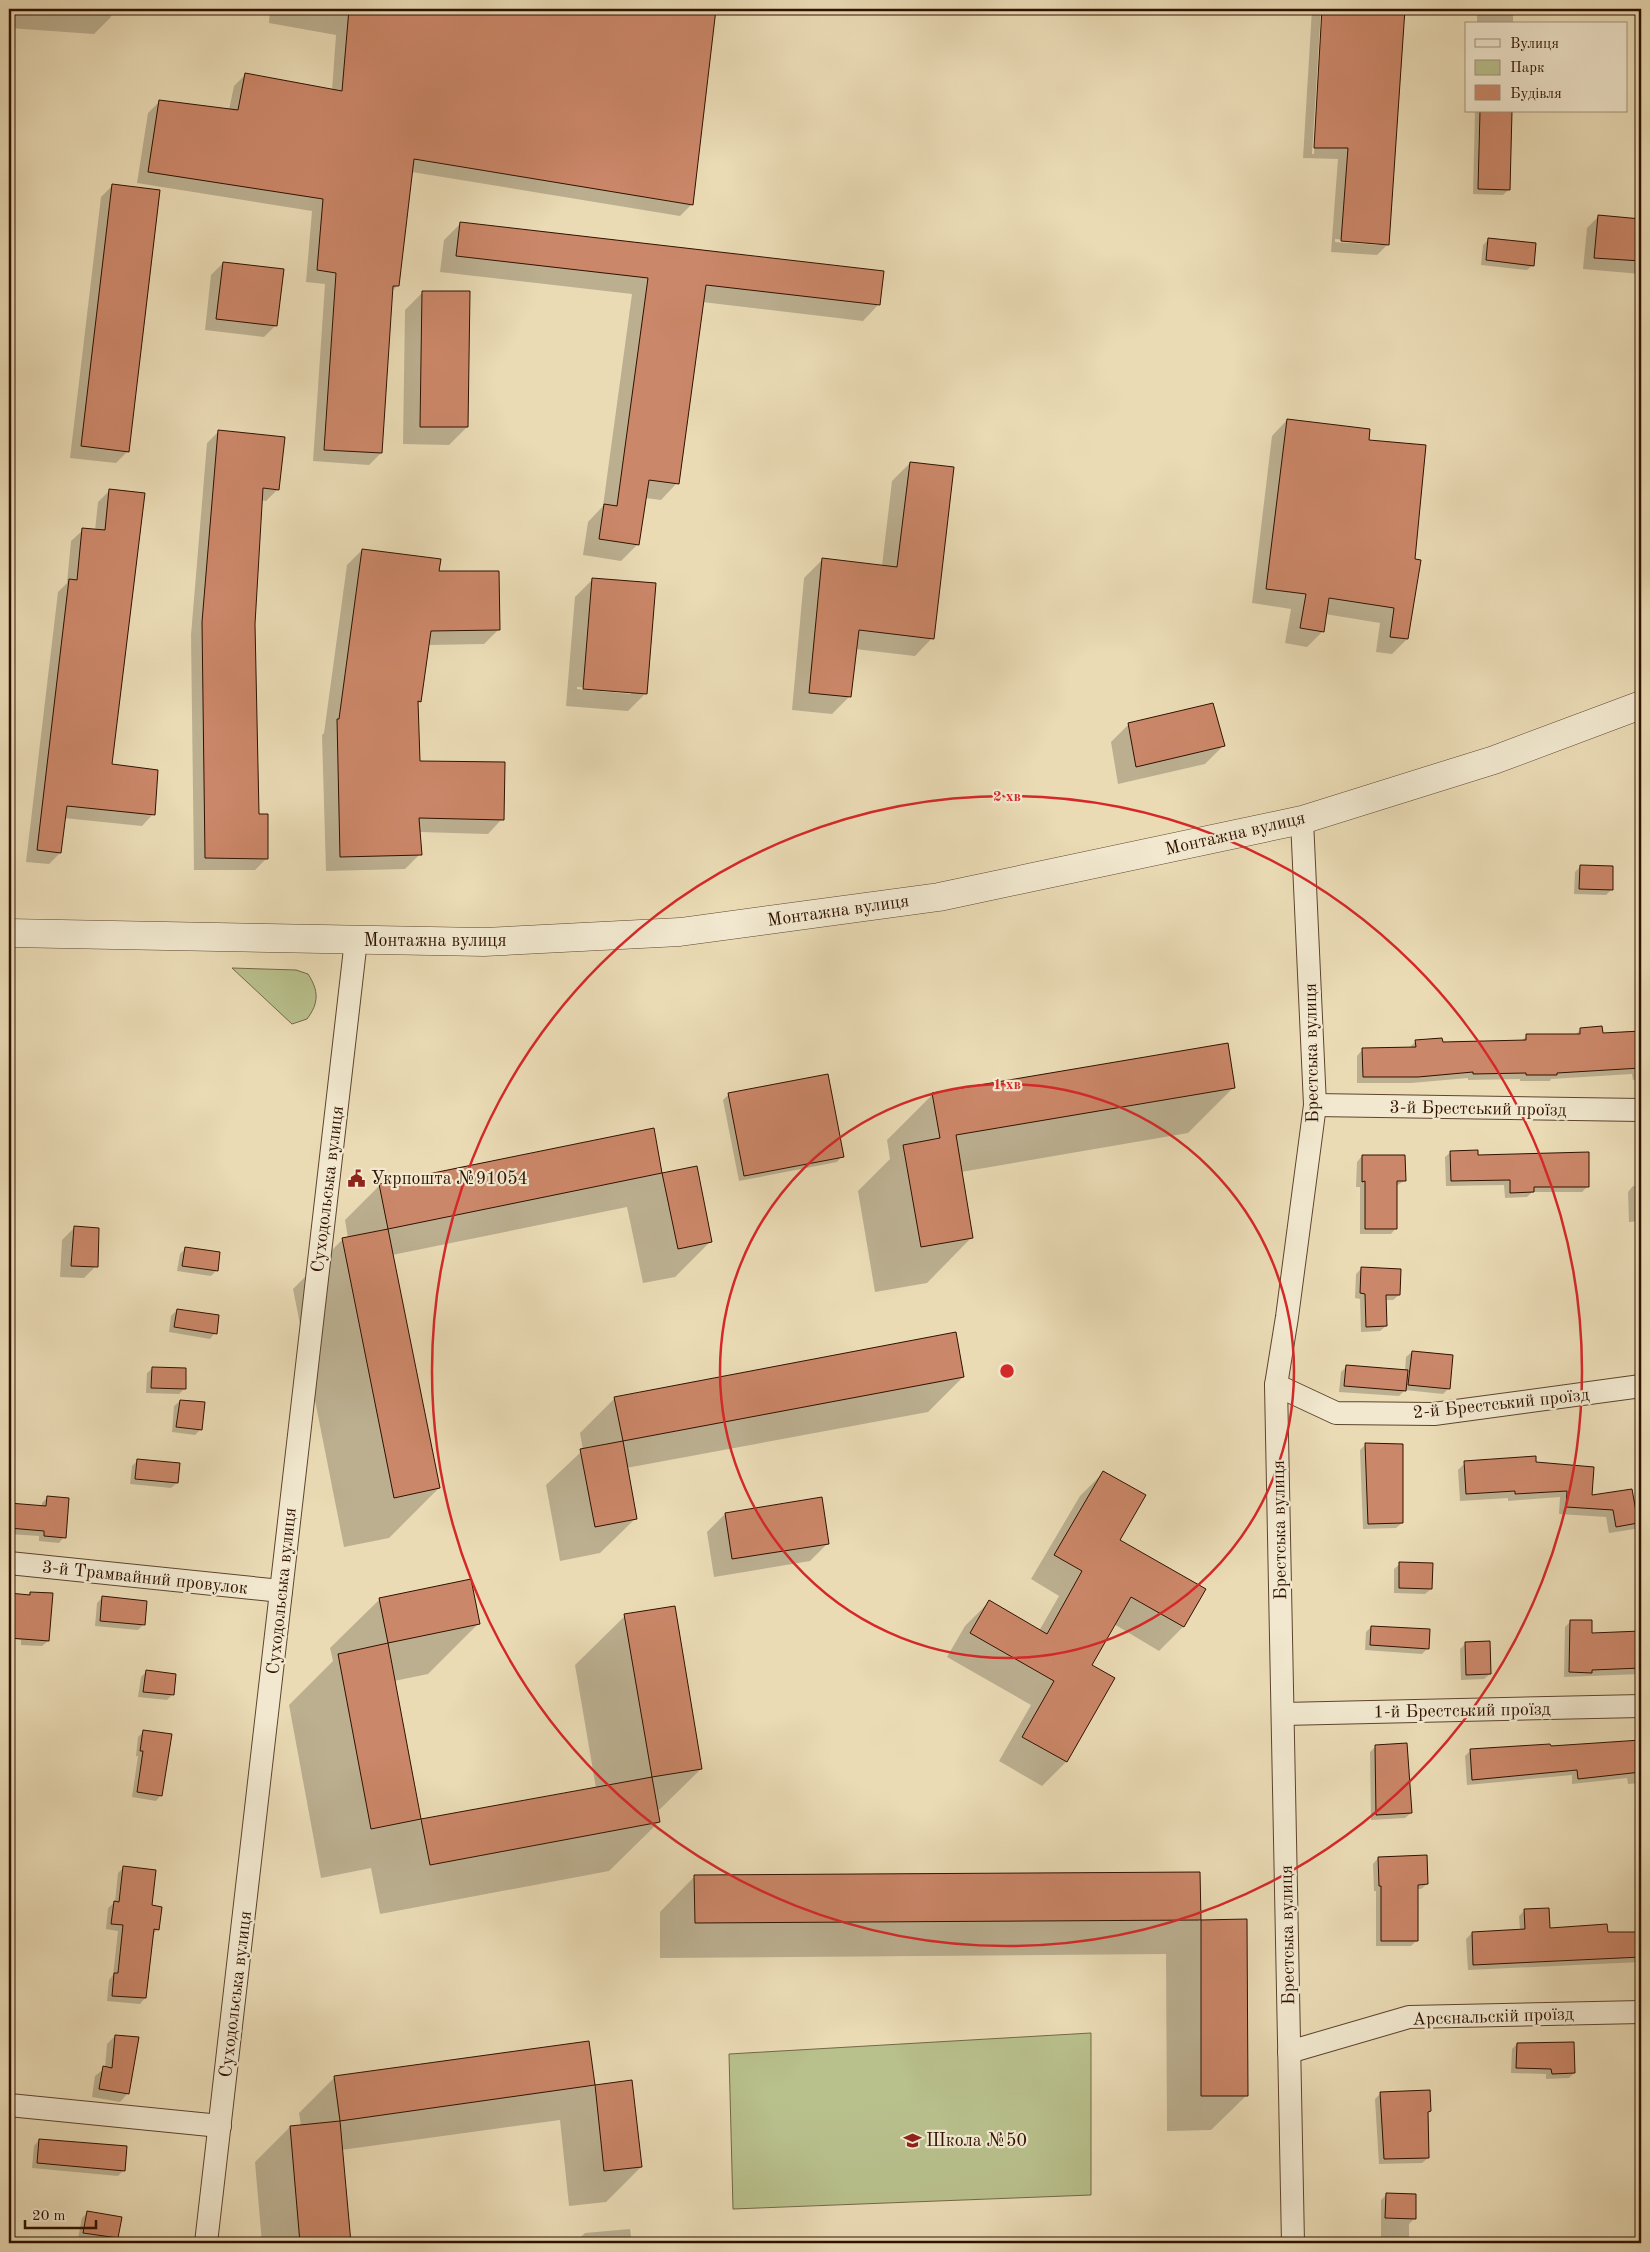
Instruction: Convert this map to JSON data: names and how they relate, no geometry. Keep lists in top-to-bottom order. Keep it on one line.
{"streets":{"street":["Монтажна вулиця","Брестська вулиця","3-й Брестський проїзд","Суходольська вулиця","2-й Брестський проїзд","3-й Трамвайний провулок","1-й Брестський проїзд","Арсєнальскій проїзд"]},"crossings":[["Монтажна вулиця","Брестська вулиця"],["Монтажна вулиця","Суходольська вулиця"],["Брестська вулиця","3-й Брестський проїзд"],["Брестська вулиця","2-й Брестський проїзд"],["Брестська вулиця","1-й Брестський проїзд"],["Брестська вулиця","Арсєнальскій проїзд"],["Суходольська вулиця","3-й Трамвайний провулок"]],"places":{"public building":["Укрпошта №91054"],"school or university":["Школа №50"]},"legend":["Вулиця","Парк","Будівля"],"scale_bar":"20 m","rings":["2 хв","1 хв"]}
